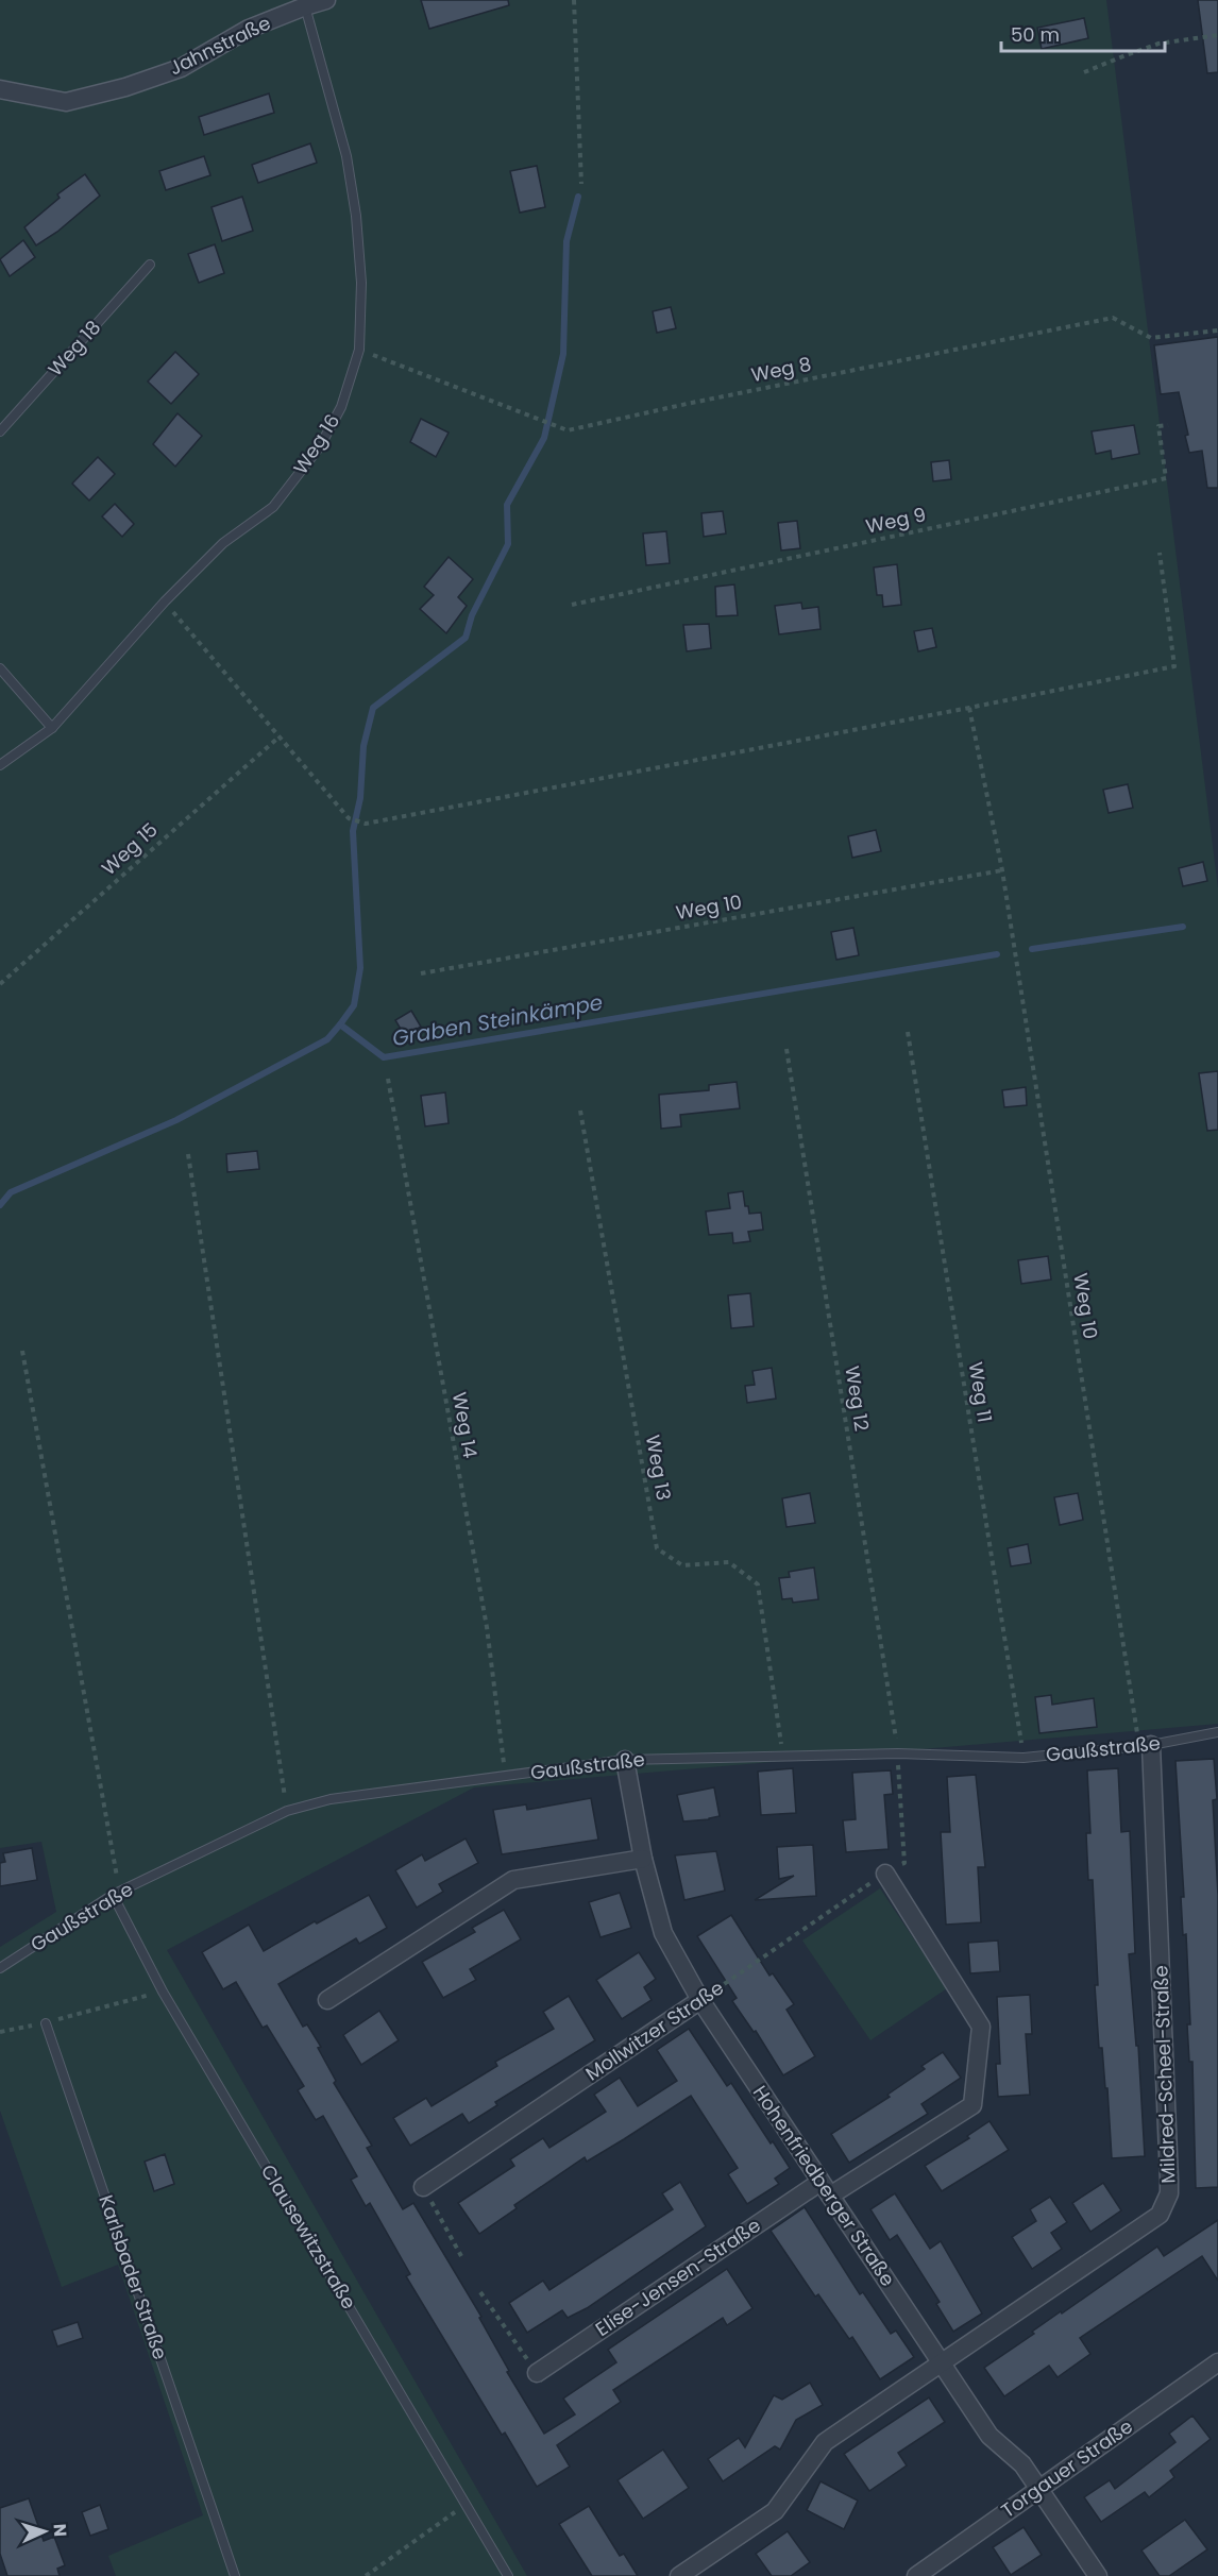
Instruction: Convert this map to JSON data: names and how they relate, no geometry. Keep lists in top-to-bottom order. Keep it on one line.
{"streets":{"street":["Jahnstraße","Mollwitzer Straße","Mildred-Scheel-Straße","Hohenfriedberger Straße","Elise-Jensen-Straße","Torgauer Straße"],"lane":["Weg 18","Weg 16","Gaußstraße","Clausewitzstraße","Karlsbader Straße"],"path":["Weg 8","Weg 9","Weg 15","Weg 10","Weg 11","Weg 12","Weg 14","Weg 13"]},"crossings":[["Jahnstraße","Weg 16"],["Weg 8","Weg 16"],["Weg 10","Gaußstraße"],["Weg 10","Mildred-Scheel-Straße"],["Weg 11","Gaußstraße"],["Weg 12","Gaußstraße"],["Weg 12","Mollwitzer Straße"],["Weg 12","Elise-Jensen-Straße"],["Weg 14","Gaußstraße"],["Weg 13","Gaußstraße"],["Gaußstraße","Mildred-Scheel-Straße"],["Gaußstraße","Hohenfriedberger Straße"],["Gaußstraße","Clausewitzstraße"],["Mollwitzer Straße","Hohenfriedberger Straße"],["Mollwitzer Straße","Elise-Jensen-Straße"],["Mildred-Scheel-Straße","Hohenfriedberger Straße"],["Hohenfriedberger Straße","Elise-Jensen-Straße"],["Hohenfriedberger Straße","Torgauer Straße"]],"water":["Graben Steinkämpe"],"scale_bar":"50 m","north":"right"}
